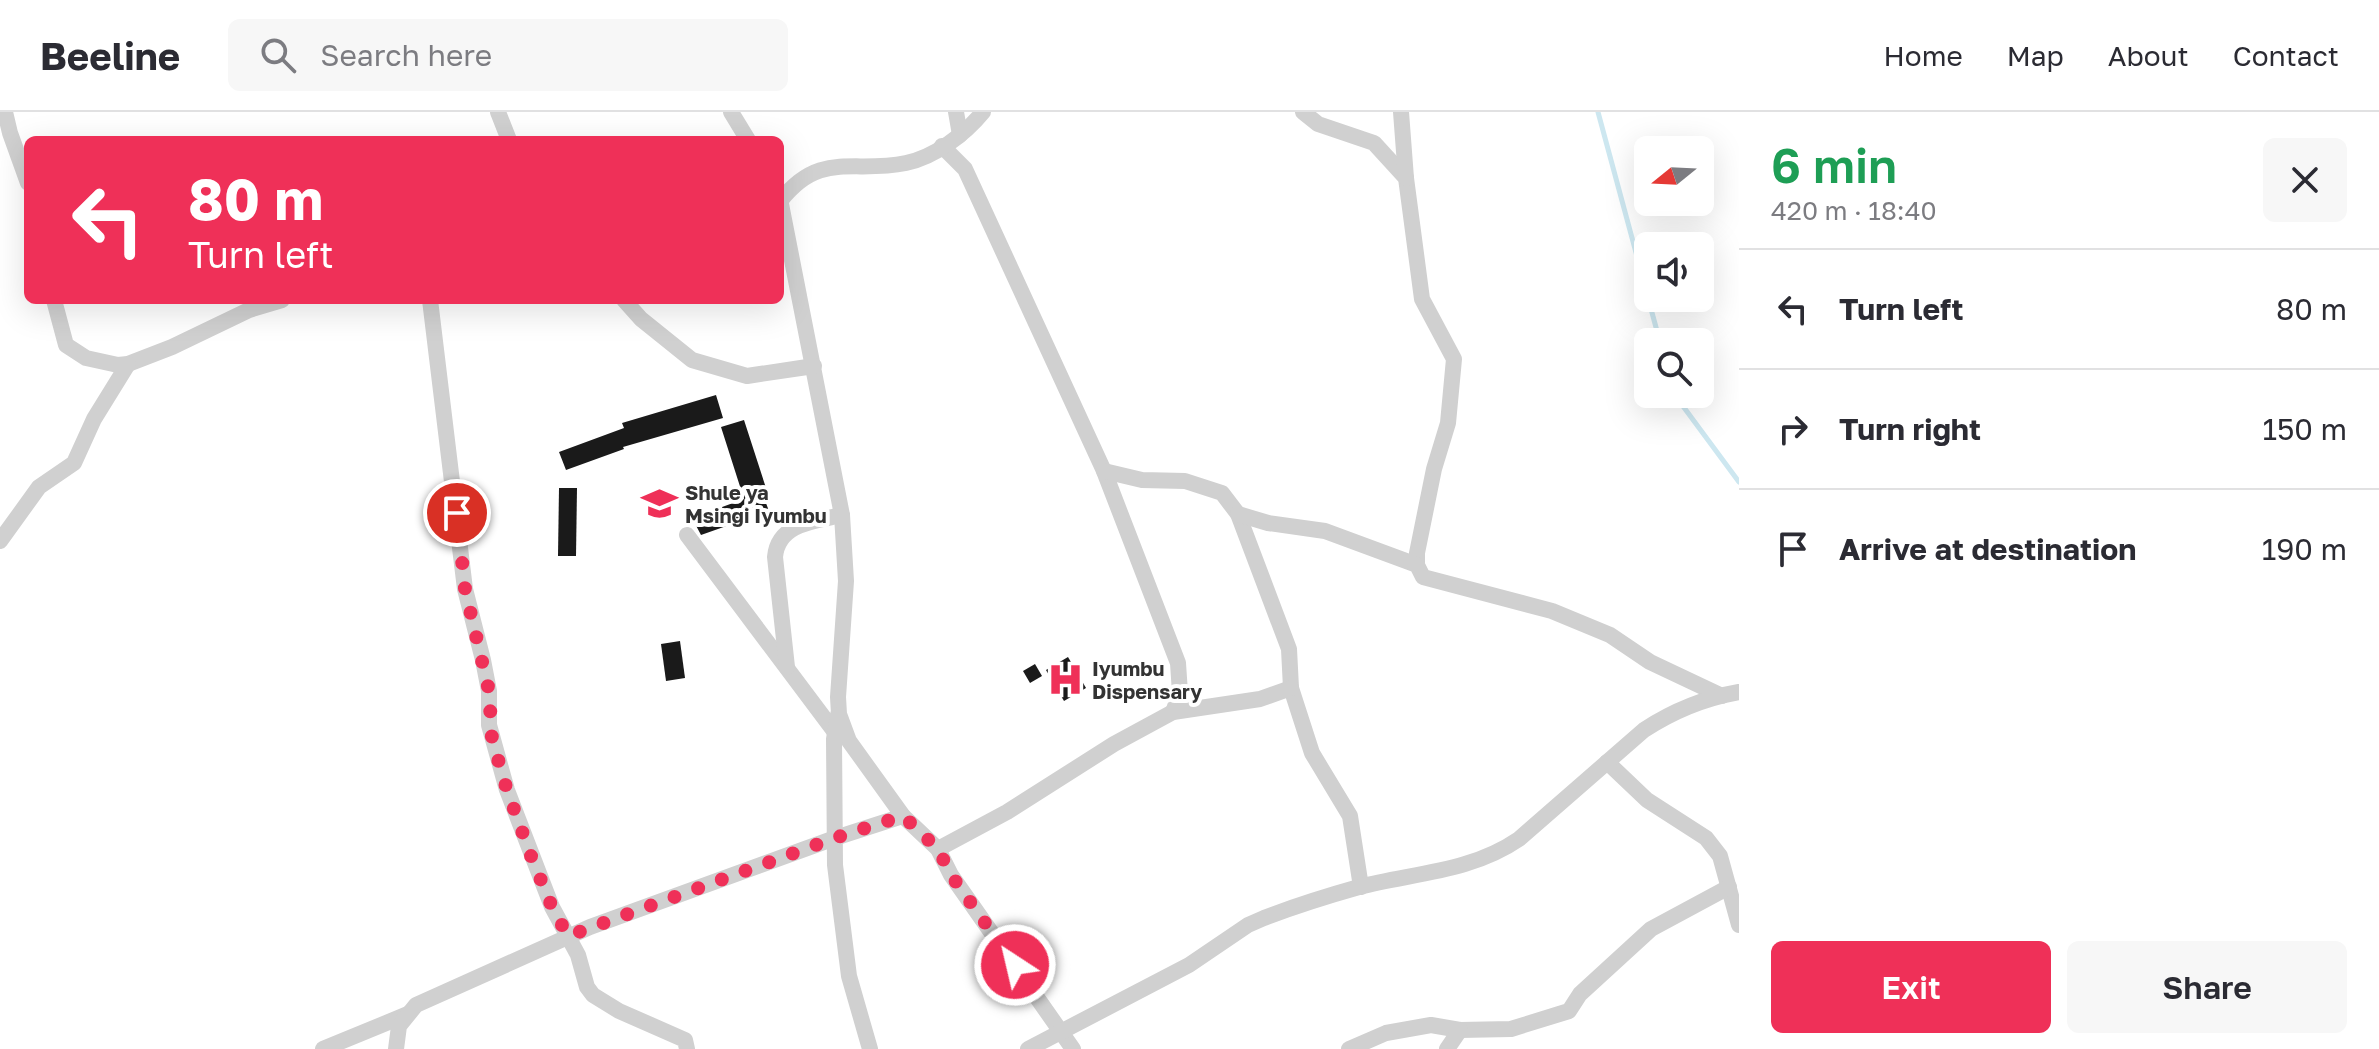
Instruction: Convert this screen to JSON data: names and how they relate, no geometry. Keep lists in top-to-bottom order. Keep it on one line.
{"places":{"school or university":["Shule ya Msingi Iyumbu"],"hospital":["Iyumbu Dispensary"]},"north":"left","page":{"header":"Beeline","search":"Search here","nav":["Home","Map","About","Contact"],"heading":["6 min","420 m · 18:40"],"turn":["80 m","Turn left"],"list":[{"name":"Turn left","value":"80 m"},{"name":"Turn right","value":"150 m"},{"name":"Arrive at destination","value":"190 m"}],"buttons":["Exit","Share"]}}
